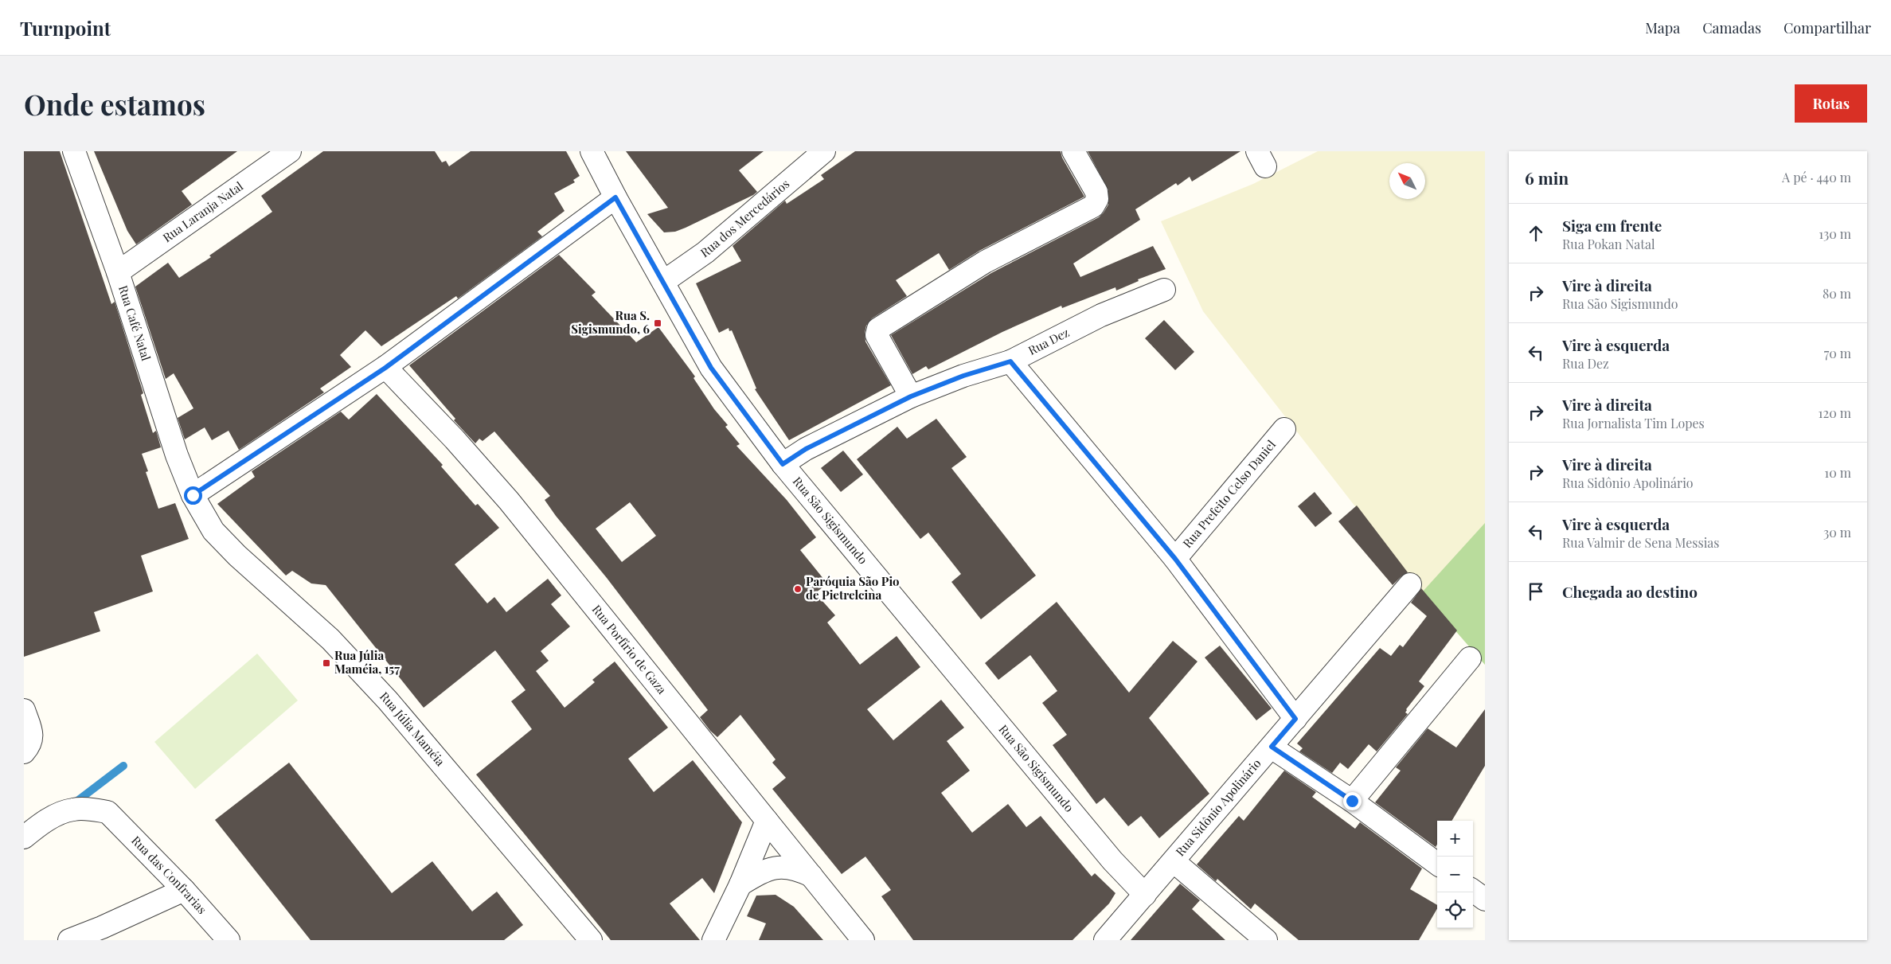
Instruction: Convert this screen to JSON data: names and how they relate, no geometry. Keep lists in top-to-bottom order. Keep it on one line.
{"streets":{"street":["Rua Laranja Natal","Rua dos Mercedários","Rua Café Natal","Rua Dez","Rua Prefeito Celso Daniel","Rua São Sigismundo","Rua Porfírio de Gaza","Rua Júlia Maméia","Rua Sidônio Apolinário","Rua das Confrarias"]},"crossings":[["Rua Laranja Natal","Rua Café Natal"],["Rua dos Mercedários","Rua São Sigismundo"],["Rua Café Natal","Rua Júlia Maméia"],["Rua Dez","Rua São Sigismundo"],["Rua São Sigismundo","Rua Sidônio Apolinário"]],"places":{"transit":["Rua S. Sigismundo, 6","Rua Júlia Maméia, 157"],"other":["Paróquia São Pio de Pietrelcina"]},"north":"top left","page":{"header":"Turnpoint","nav":["Mapa","Camadas","Compartilhar"],"buttons":"Rotas","title":"Onde estamos","heading":["6 min","A pé · 440 m"],"list":[["Siga em frente","Rua Pokan Natal","130 m"],["Vire à direita","Rua São Sigismundo","80 m"],["Vire à esquerda","Rua Dez","70 m"],["Vire à direita","Rua Jornalista Tim Lopes","120 m"],["Vire à direita","Rua Sidônio Apolinário","10 m"],["Vire à esquerda","Rua Valmir de Sena Messias","30 m"],"Chegada ao destino"],"map_buttons":["+","−"]}}
